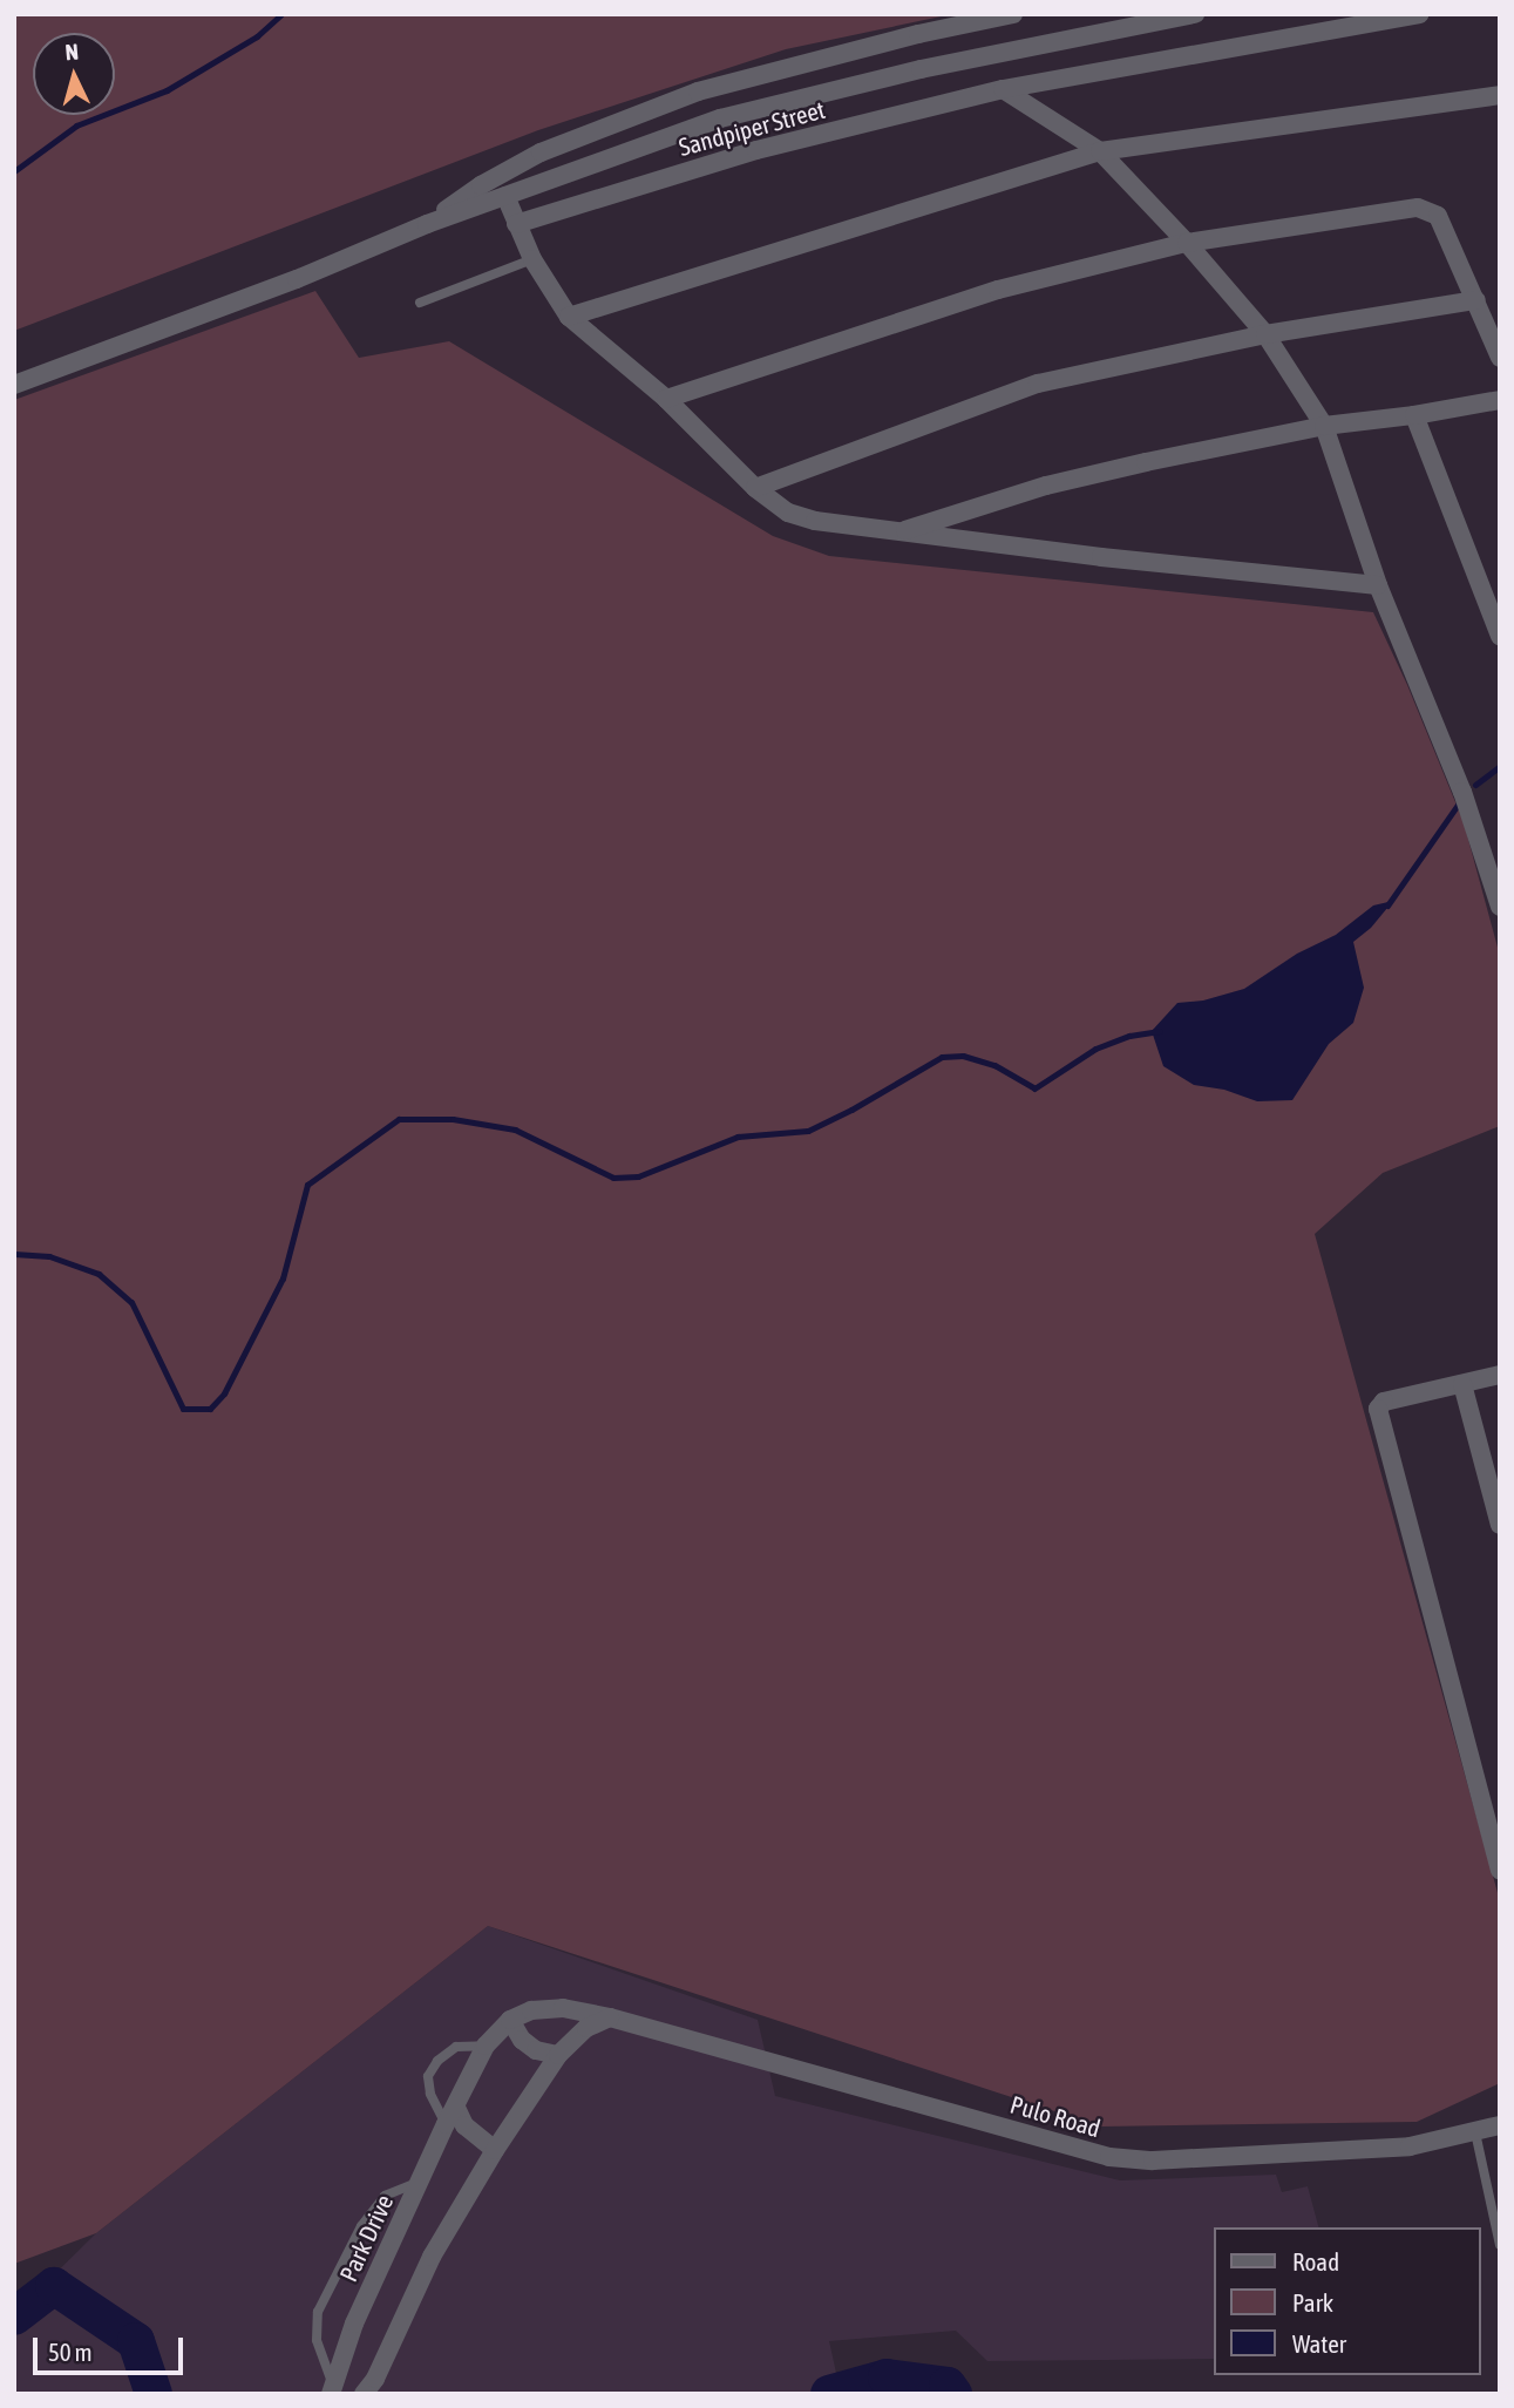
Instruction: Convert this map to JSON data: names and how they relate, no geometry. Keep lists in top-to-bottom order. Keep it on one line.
{"streets":{"street":["Sandpiper Street","Pulo Road","Park Drive"]},"legend":["Road","Park","Water"],"scale_bar":"50 m","north":"top"}
